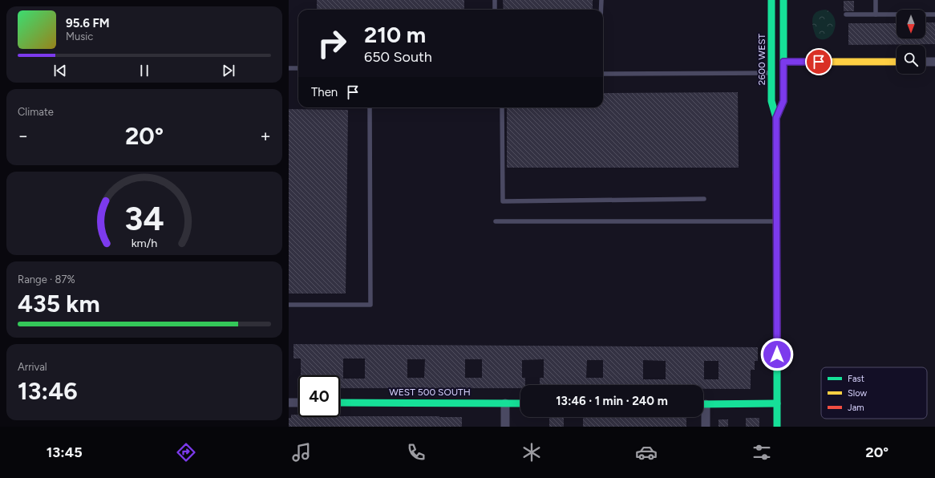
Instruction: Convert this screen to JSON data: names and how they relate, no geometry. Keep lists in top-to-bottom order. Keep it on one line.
{"streets":{"street":["2600 WEST","WEST 500 SOUTH"]},"legend":["Fast","Slow","Jam"],"north":"bottom","page":{"turn":["210 m","650 South"],"song":["95.6 FM","Music"],"then":"Then","tile":["Climate",["Range · 87%","435 km"],["Arrival","13:46"]],"heat":["−","20°","+"],"limit":"40","trip":"13:46 · 1 min · 240 m","tabs":["13:45","20°"],"gauge":["34","km/h"]}}
